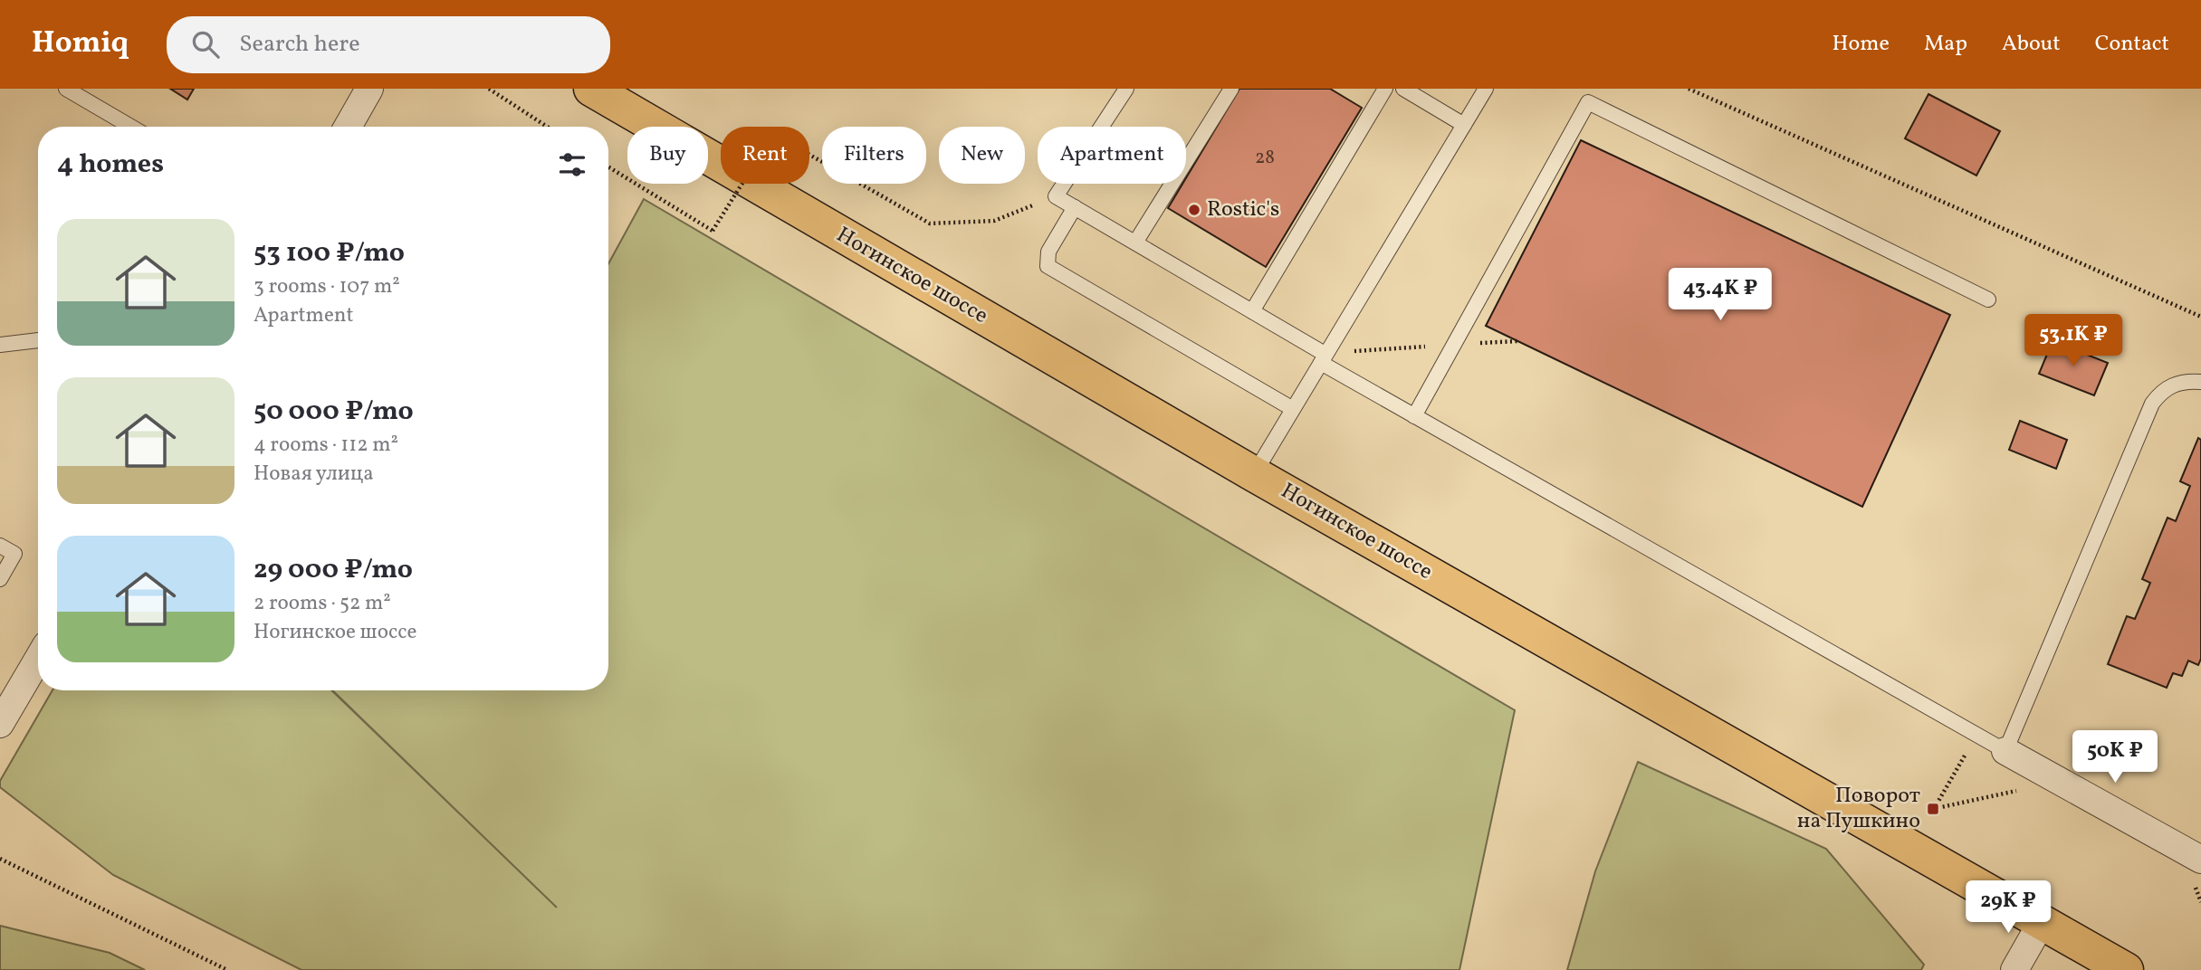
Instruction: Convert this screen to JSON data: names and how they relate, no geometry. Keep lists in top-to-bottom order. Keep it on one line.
{"streets":{"highway":["Ногинское шоссе"]},"places":{"other":["Rostic's"],"transit":["Поворот на Пушкино"]},"house_numbers":["28"],"page":{"header":"Homiq","search":"Search here","nav":["Home","Map","About","Contact"],"chip":["Buy","Rent","Filters","New","Apartment"],"heading":"4 homes","list":[{"name":"53 100 ₽/mo","note":"3 rooms · 107 m² · Apartment"},{"name":"50 000 ₽/mo","note":"4 rooms · 112 m² · Новая улица"},{"name":"29 000 ₽/mo","note":"2 rooms · 52 m² · Ногинское шоссе"}],"price":["43.4K ₽","53.1K ₽","50K ₽","29K ₽"]}}
